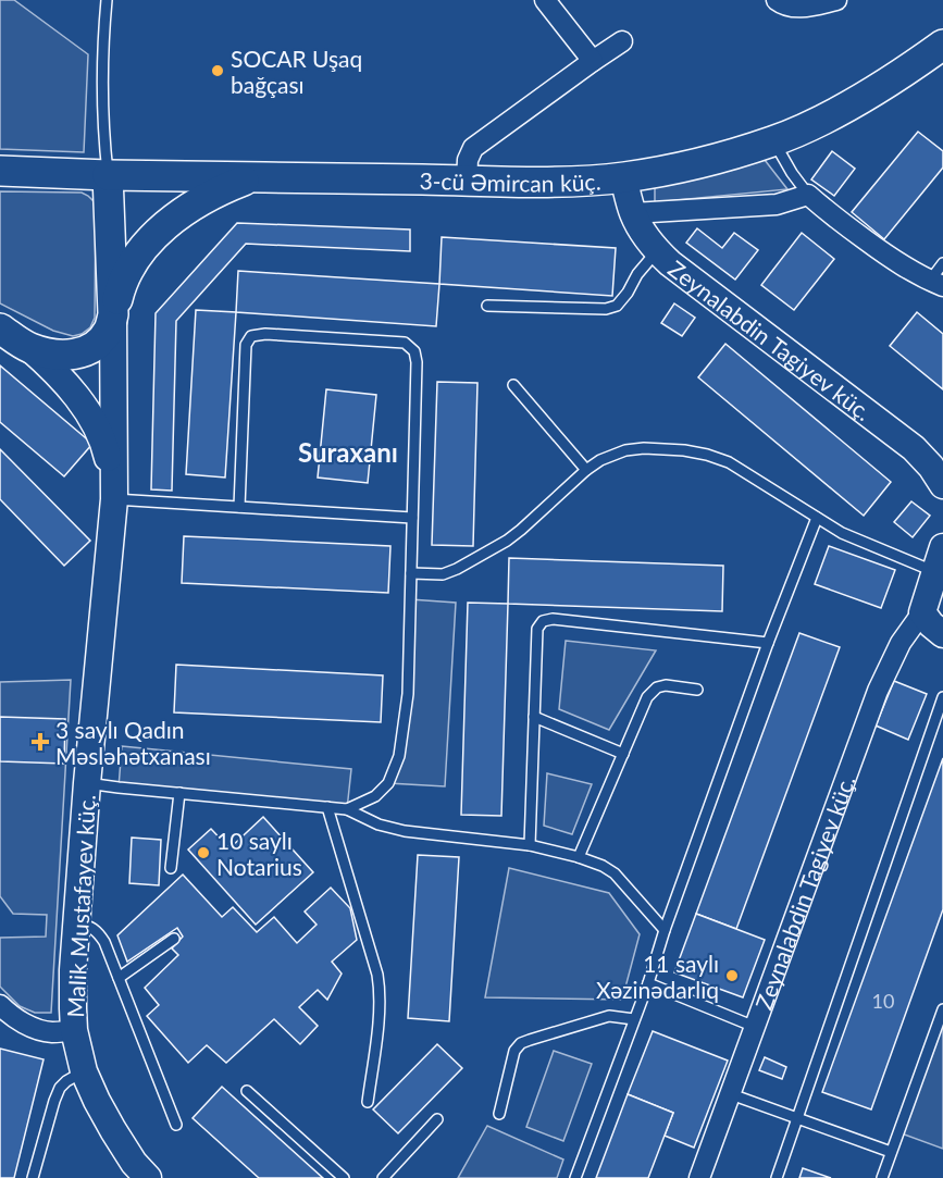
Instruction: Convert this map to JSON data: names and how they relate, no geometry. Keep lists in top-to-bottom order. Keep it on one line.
{"streets":{"main road":["3-cü Əmircan küç."],"street":["Zeynalabdin Tagiyev küç.","Malik Mustafayev küç."]},"crossings":[["3-cü Əmircan küç.","Zeynalabdin Tagiyev küç."]],"districts":["Suraxanı"],"places":{"other":["SOCAR Uşaq bağçası","10 saylı Notarius","11 saylı Xəzinədarlıq"],"health":["3 saylı Qadın Məsləhətxanası"]},"house_numbers":["10"]}
